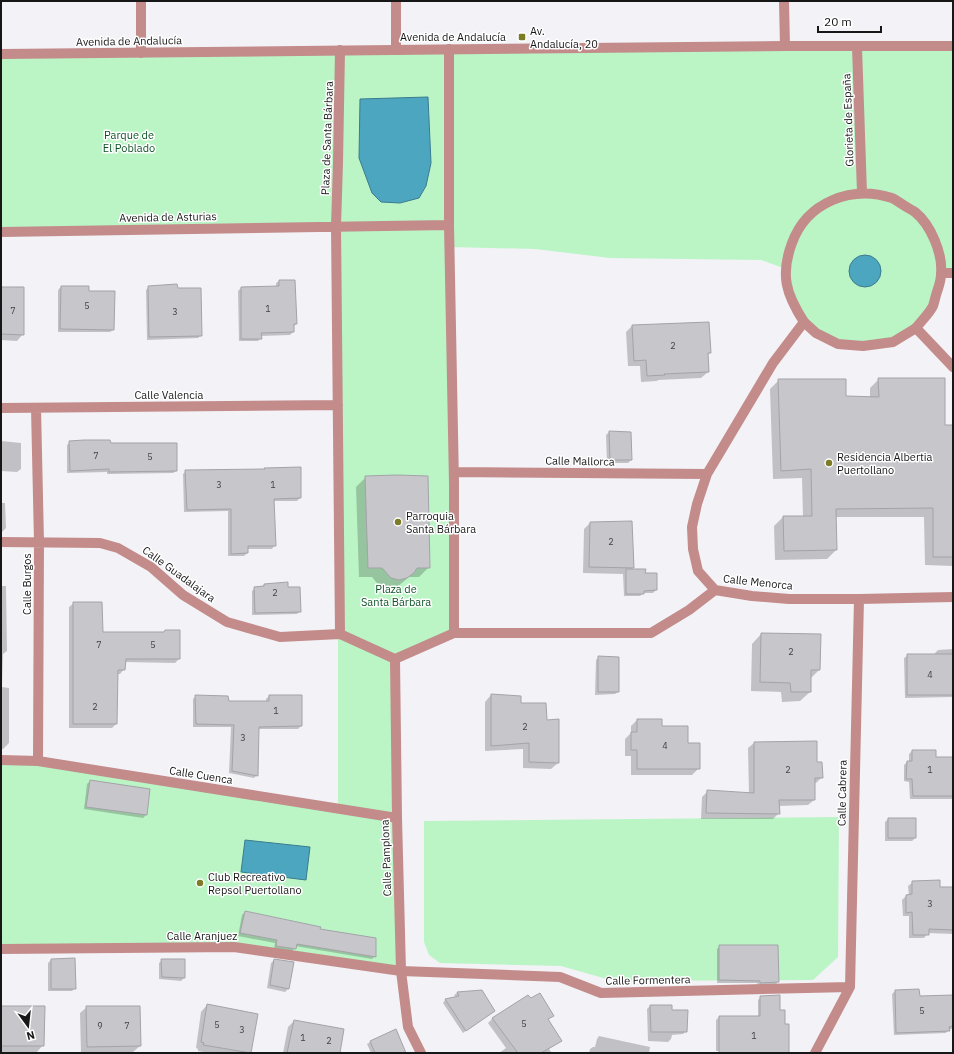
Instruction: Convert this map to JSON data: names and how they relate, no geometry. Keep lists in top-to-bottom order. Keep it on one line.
{"streets":{"street":["Avenida de Andalucía","Glorieta de España","Plaza de Santa Bárbara","Avenida de Asturias","Calle Valencia","Calle Mallorca","Calle Guadalajara","Calle Menorca","Calle Burgos","Calle Cuenca","Calle Cabrera","Calle Pamplona","Calle Aranjuez","Calle Formentera"]},"crossings":[["Avenida de Andalucía","Glorieta de España"],["Avenida de Andalucía","Plaza de Santa Bárbara"],["Plaza de Santa Bárbara","Avenida de Asturias"],["Plaza de Santa Bárbara","Calle Valencia"],["Plaza de Santa Bárbara","Calle Guadalajara"],["Calle Valencia","Calle Burgos"],["Calle Guadalajara","Calle Burgos"],["Calle Menorca","Calle Cabrera"],["Calle Burgos","Calle Cuenca"],["Calle Cuenca","Calle Pamplona"],["Calle Cabrera","Calle Formentera"],["Calle Pamplona","Calle Aranjuez"],["Calle Pamplona","Calle Formentera"],["Calle Aranjuez","Calle Formentera"]],"parks":["Parque de El Poblado","Plaza de Santa Bárbara"],"places":{"transit":["Av. Andalucía, 20"],"other":["Residencia Albertia Puertollano","Parroquia Santa Bárbara","Club Recreativo Repsol Puertollano"]},"house_numbers":["5","1","7","3","2","7","5","3","1","2","2","7","5","2","4","2","1","2","3","4","2","1","3","5","5","5","9","7","3","1","1","2"],"scale_bar":"20 m","north":"bottom"}
